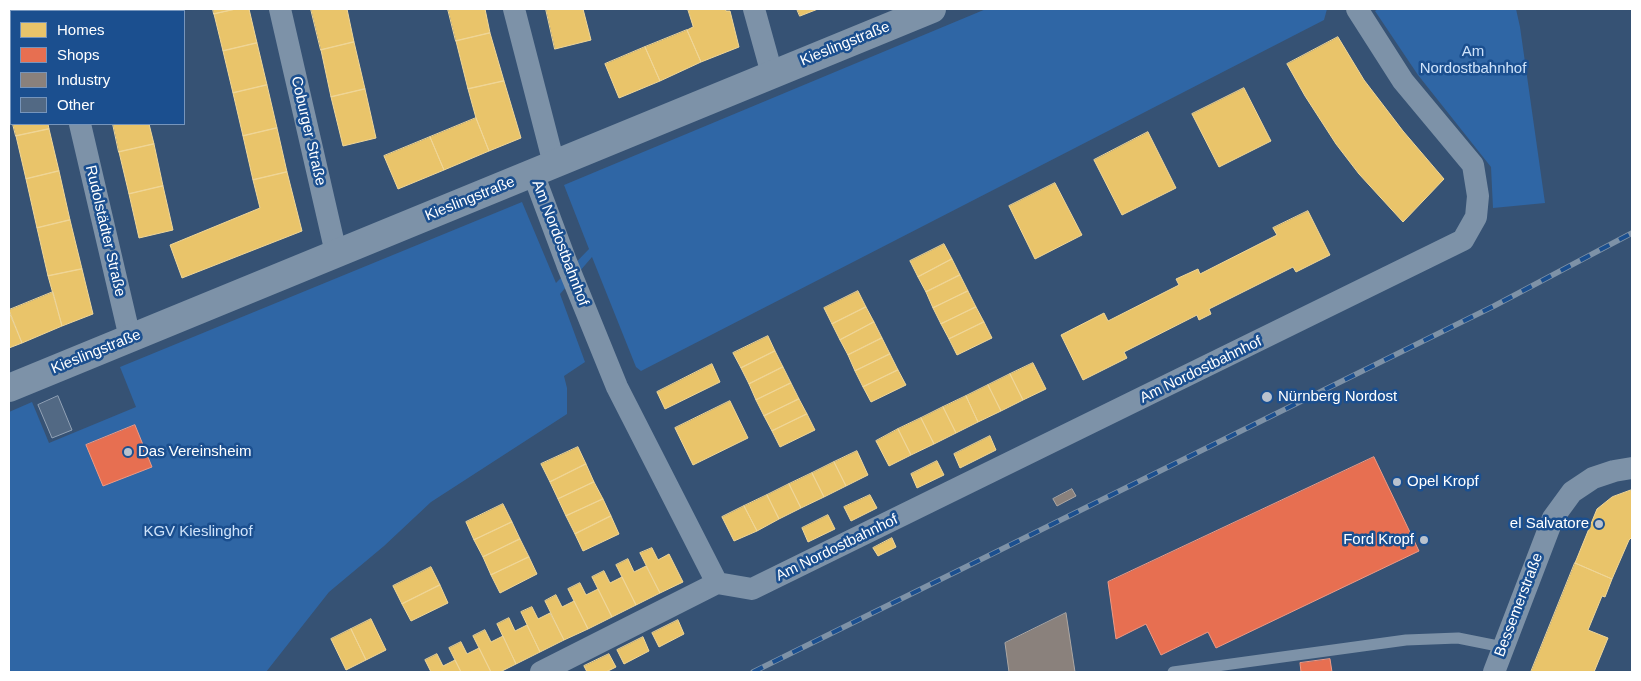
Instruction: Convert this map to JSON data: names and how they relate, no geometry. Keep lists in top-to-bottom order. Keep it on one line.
{"streets":{"street":["Kieslingstraße","Coburger Straße","Rudolstädter Straße","Am Nordostbahnhof","Bessemerstraße"]},"crossings":[["Kieslingstraße","Coburger Straße"],["Kieslingstraße","Rudolstädter Straße"],["Kieslingstraße","Am Nordostbahnhof"]],"parks":["Am Nordostbahnhof","KGV Kieslinghof"],"places":["Nürnberg Nordost","Das Vereinsheim","Opel Kropf","el Salvatore","Ford Kropf"],"legend":["Homes","Shops","Industry","Other"]}
